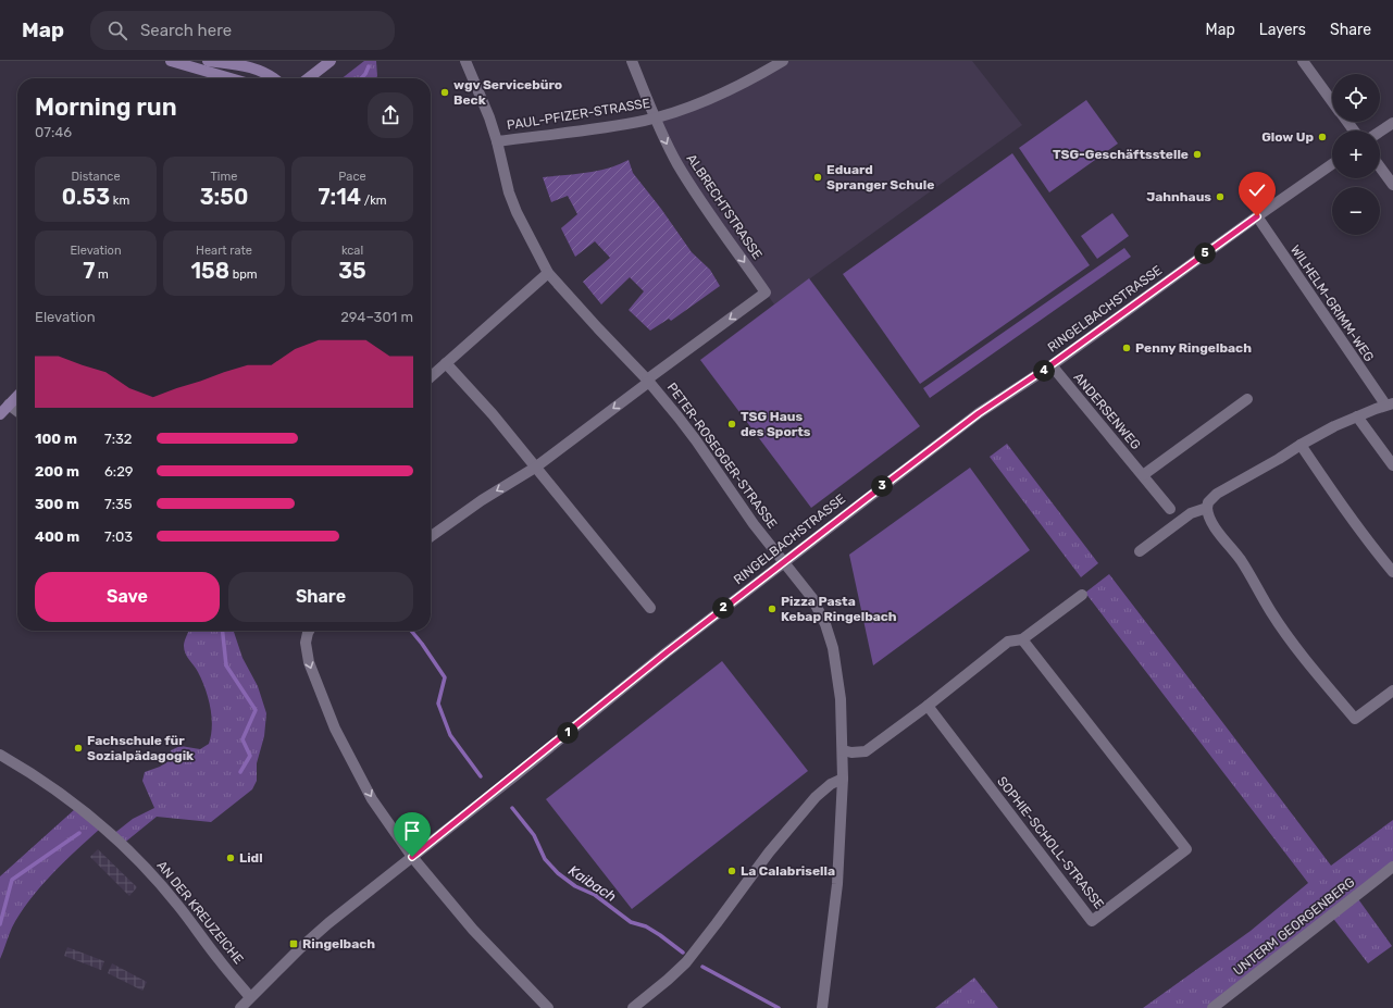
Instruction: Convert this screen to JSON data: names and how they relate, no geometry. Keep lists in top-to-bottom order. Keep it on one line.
{"streets":{"street":["PAUL-PFIZER-STRASSE","ALBRECHTSTRASSE","WILHELM-GRIMM-WEG","RINGELBACHSTRASSE","ANDERSENWEG","PETER-ROSEGGER-STRASSE","SOPHIE-SCHOLL-STRASSE","AN DER KREUZEICHE","UNTERM GEORGENBERG"]},"crossings":[["PAUL-PFIZER-STRASSE","ALBRECHTSTRASSE"],["PAUL-PFIZER-STRASSE","PETER-ROSEGGER-STRASSE"],["ALBRECHTSTRASSE","PETER-ROSEGGER-STRASSE"],["WILHELM-GRIMM-WEG","RINGELBACHSTRASSE"],["RINGELBACHSTRASSE","ANDERSENWEG"],["RINGELBACHSTRASSE","PETER-ROSEGGER-STRASSE"],["RINGELBACHSTRASSE","AN DER KREUZEICHE"]],"water":["Kaibach"],"places":{"other":["wgv Servicebüro Beck","Glow Up","TSG-Geschäftsstelle","Eduard Spranger Schule","Jahnhaus","Penny Ringelbach","TSG Haus des Sports","Pizza Pasta Kebap Ringelbach","Fachschule für Sozialpädagogik","Lidl","La Calabrisella"],"transit":["Ringelbach"]},"page":{"header":"Map","search":"Search here","nav":["Map","Layers","Share"],"map_buttons":["+","−"],"heading":["Morning run","07:46"],"stats":[["Distance","0.53 km"],["Time","3:50"],["Pace","7:14 /km"],["Elevation","7 m"],["Heart rate","158 bpm"],["kcal","35"]],"pins":["5","4","3","2","1"],"chart":["Elevation","294–301 m"],"list":[{"name":"100 m","note":"7:32"},{"name":"200 m","note":"6:29"},{"name":"300 m","note":"7:35"},{"name":"400 m","note":"7:03"}],"buttons":["Save","Share"]}}
